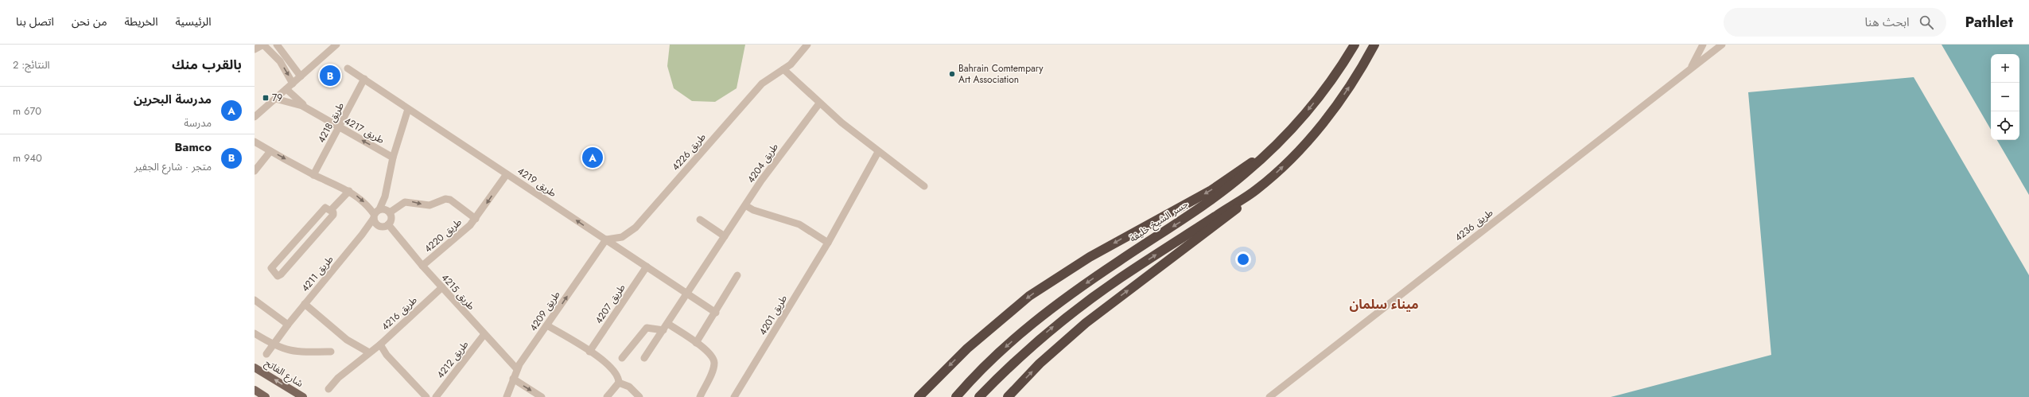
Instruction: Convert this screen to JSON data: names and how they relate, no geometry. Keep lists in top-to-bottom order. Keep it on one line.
{"streets":{"highway":["جسر الشيخ خليفة"],"main road":["شارع الفاتح"],"street":["طريق 4218","طريق 4217","طريق 4226","طريق 4204","طريق 4219","طريق 4236","طريق 4220","طريق 4211","طريق 4215","طريق 4207","طريق 4209","طريق 4216","طريق 4201","طريق 4212"]},"crossings":[["طريق 4218","طريق 4217"],["طريق 4218","طريق 4219"],["طريق 4217","طريق 4211"],["طريق 4226","طريق 4219"],["طريق 4226","طريق 4209"],["طريق 4204","طريق 4219"],["طريق 4219","طريق 4220"],["طريق 4219","طريق 4211"],["طريق 4219","طريق 4207"],["طريق 4219","طريق 4209"],["طريق 4220","طريق 4211"],["طريق 4220","طريق 4215"],["طريق 4211","طريق 4215"],["طريق 4215","طريق 4209"],["طريق 4215","طريق 4216"],["طريق 4215","طريق 4212"]],"one_way":["طريق 4209","شارع الفاتح"],"districts":["ميناء سلمان"],"places":{"other":["Bahrain Comtempary Art Association"],"transit":["79"]},"page":{"header":"Pathlet","search":"ابحث هنا","nav":["الرئيسية","الخريطة","من نحن","اتصل بنا"],"heading":["بالقرب منك","النتائج: 2"],"map_buttons":["+","−"],"pins":["B","A"],"list":[{"mark":"A","name":"مدرسة البحرين","note":"مدرسة","value":"670 m"},{"mark":"B","name":"Bamco","note":"متجر · شارع الجفير","value":"940 m"}]}}
